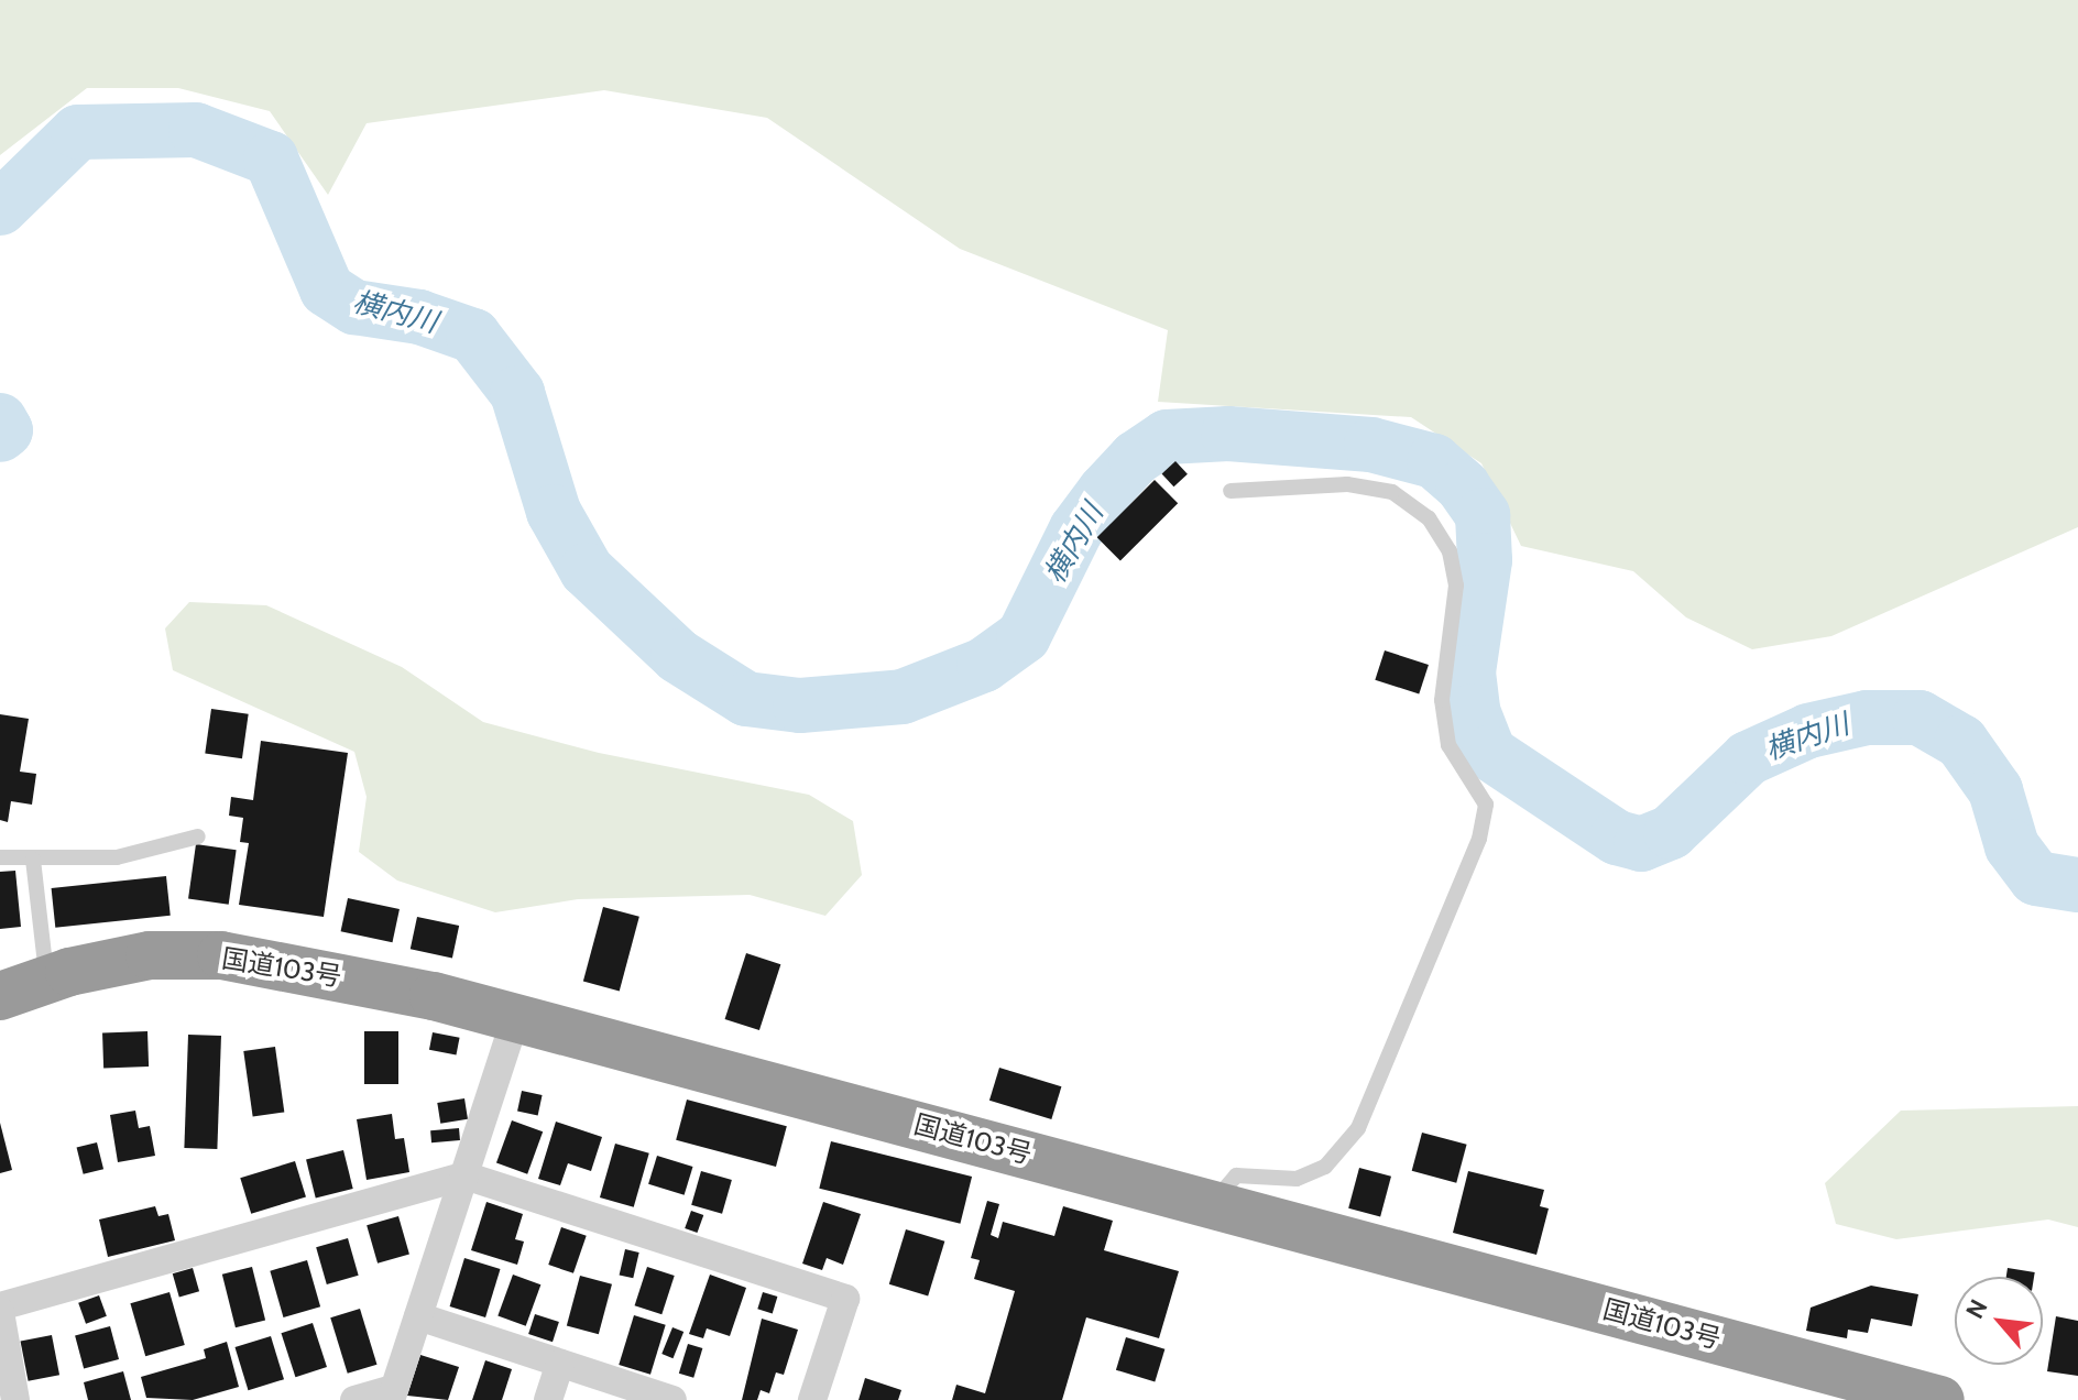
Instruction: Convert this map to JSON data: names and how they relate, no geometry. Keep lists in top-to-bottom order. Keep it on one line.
{"streets":{"highway":["国道103号"]},"water":["横内川"],"north":"top left"}
